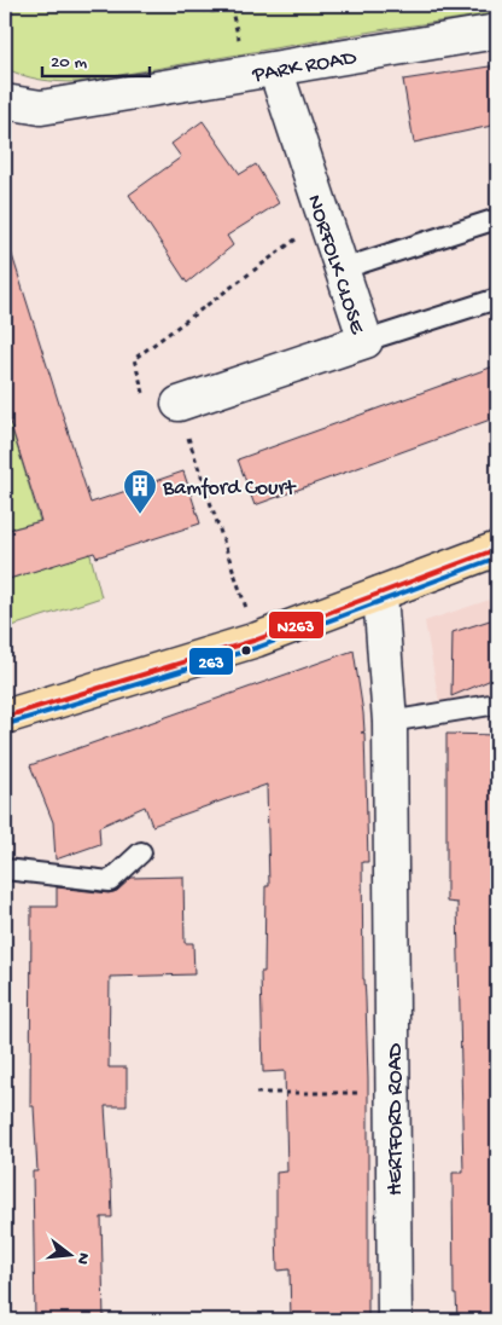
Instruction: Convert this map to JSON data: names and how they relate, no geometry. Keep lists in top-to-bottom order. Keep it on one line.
{"streets":{"street":["PARK ROAD","NORFOLK CLOSE","HERTFORD ROAD"]},"crossings":[["PARK ROAD","NORFOLK CLOSE"]],"places":{"building":["Bamford Court"]},"lines":["transit line N263","transit line 263"],"scale_bar":"20 m","north":"right"}
